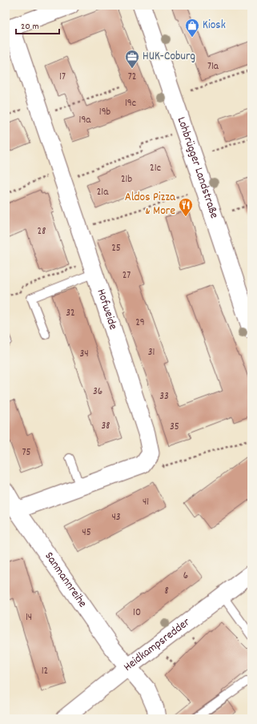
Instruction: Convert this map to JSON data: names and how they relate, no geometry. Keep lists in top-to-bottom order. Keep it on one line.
{"streets":{"street":["Lohbrügger Landstraße","Hofweide","Sanmannreihe","Heidkampsredder"]},"crossings":[["Sanmannreihe","Heidkampsredder"]],"places":{"shop":["Kiosk"],"office":["HUK-Coburg"],"restaurant":["Aldos Pizza & More"]},"house_numbers":["71a","17","72","19c","19b","19a","21c","21b","21a","28","25","27","32","29","31","34","36","33","38","35","75","41","43","45","6","8","10","14","12"],"scale_bar":"20 m"}
